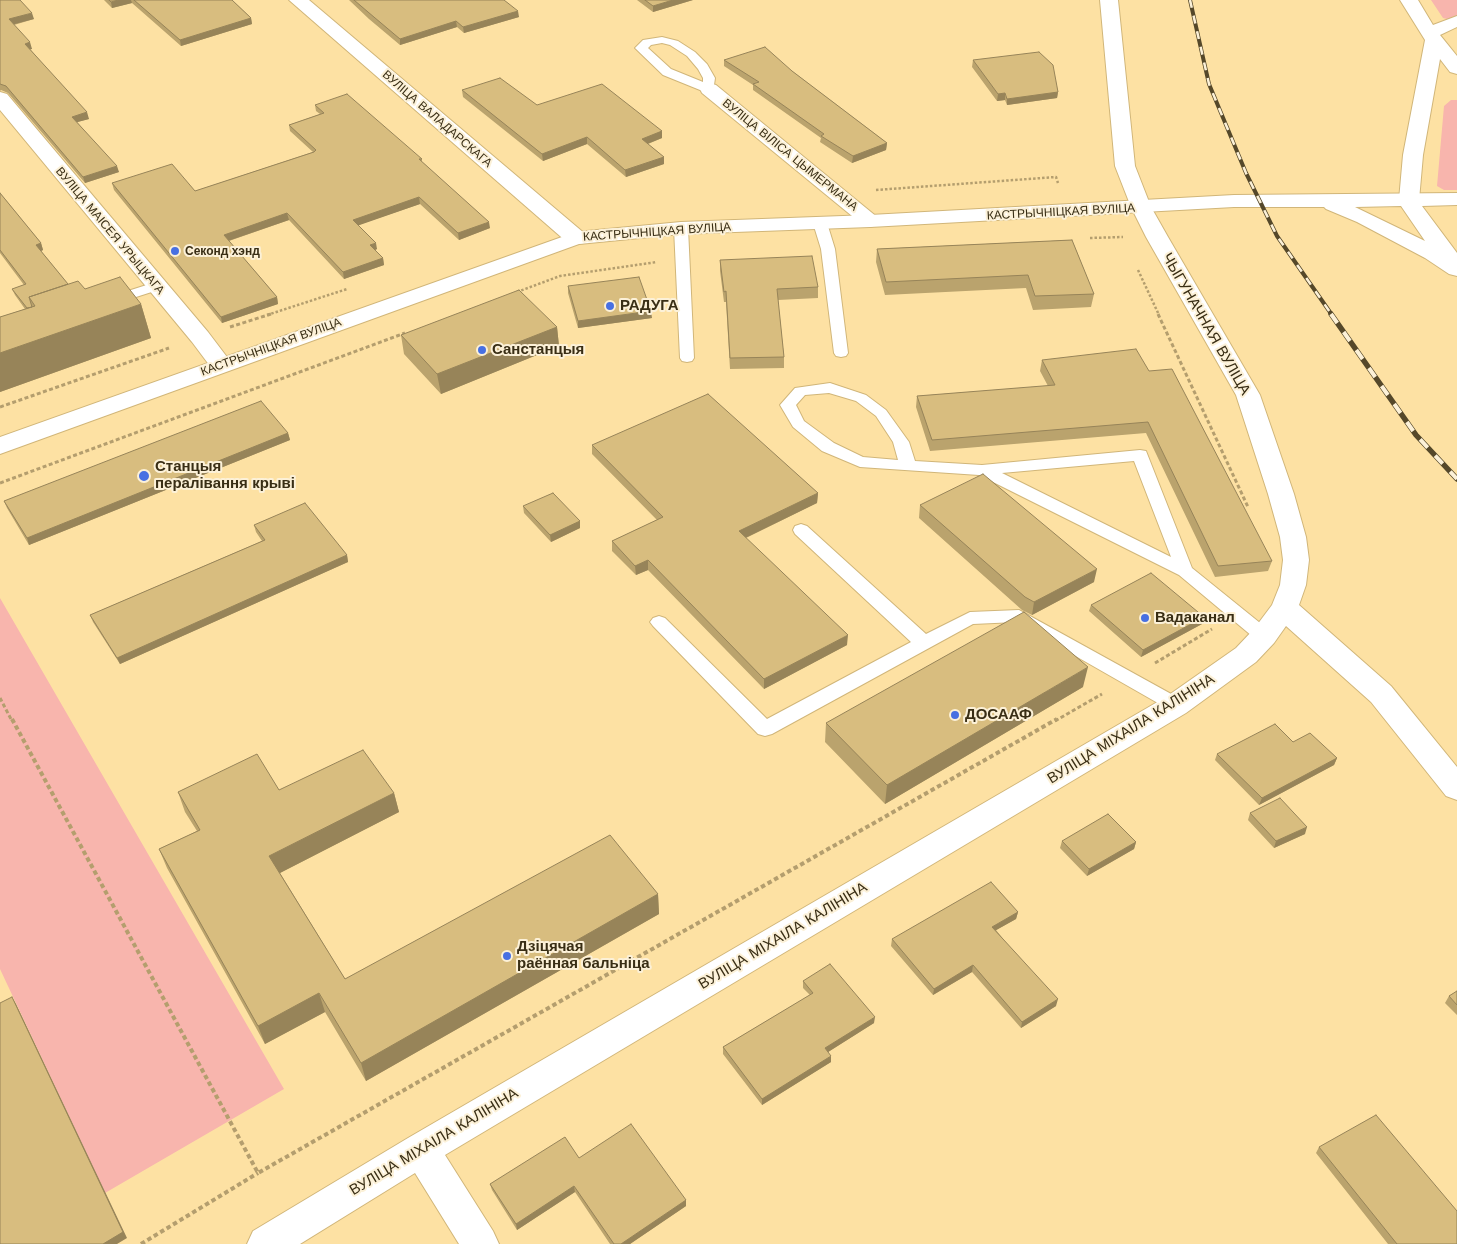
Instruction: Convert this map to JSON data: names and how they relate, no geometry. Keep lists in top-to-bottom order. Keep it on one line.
{"streets":{"street":["ВУЛІЦА ВАЛАДАРСКАГА","ВУЛІЦА ВІЛІСА ЦЫМЕРМАНА","КАСТРЫЧНІЦКАЯ ВУЛІЦА","ВУЛІЦА МАІСЕЯ УРЫЦКАГА","ЧЫГУНАЧНАЯ ВУЛІЦА","ВУЛІЦА МІХАІЛА КАЛІНІНА"]},"crossings":[["ВУЛІЦА ВАЛАДАРСКАГА","КАСТРЫЧНІЦКАЯ ВУЛІЦА"],["ВУЛІЦА ВІЛІСА ЦЫМЕРМАНА","КАСТРЫЧНІЦКАЯ ВУЛІЦА"],["КАСТРЫЧНІЦКАЯ ВУЛІЦА","ВУЛІЦА МАІСЕЯ УРЫЦКАГА"],["КАСТРЫЧНІЦКАЯ ВУЛІЦА","ЧЫГУНАЧНАЯ ВУЛІЦА"],["ЧЫГУНАЧНАЯ ВУЛІЦА","ВУЛІЦА МІХАІЛА КАЛІНІНА"]],"places":["Секонд хэнд","РАДУГА","Санстанцыя","Станцыя пералівання крыві","Вадаканал","ДОСААФ","Дзіцячая раённая бальніца"]}
